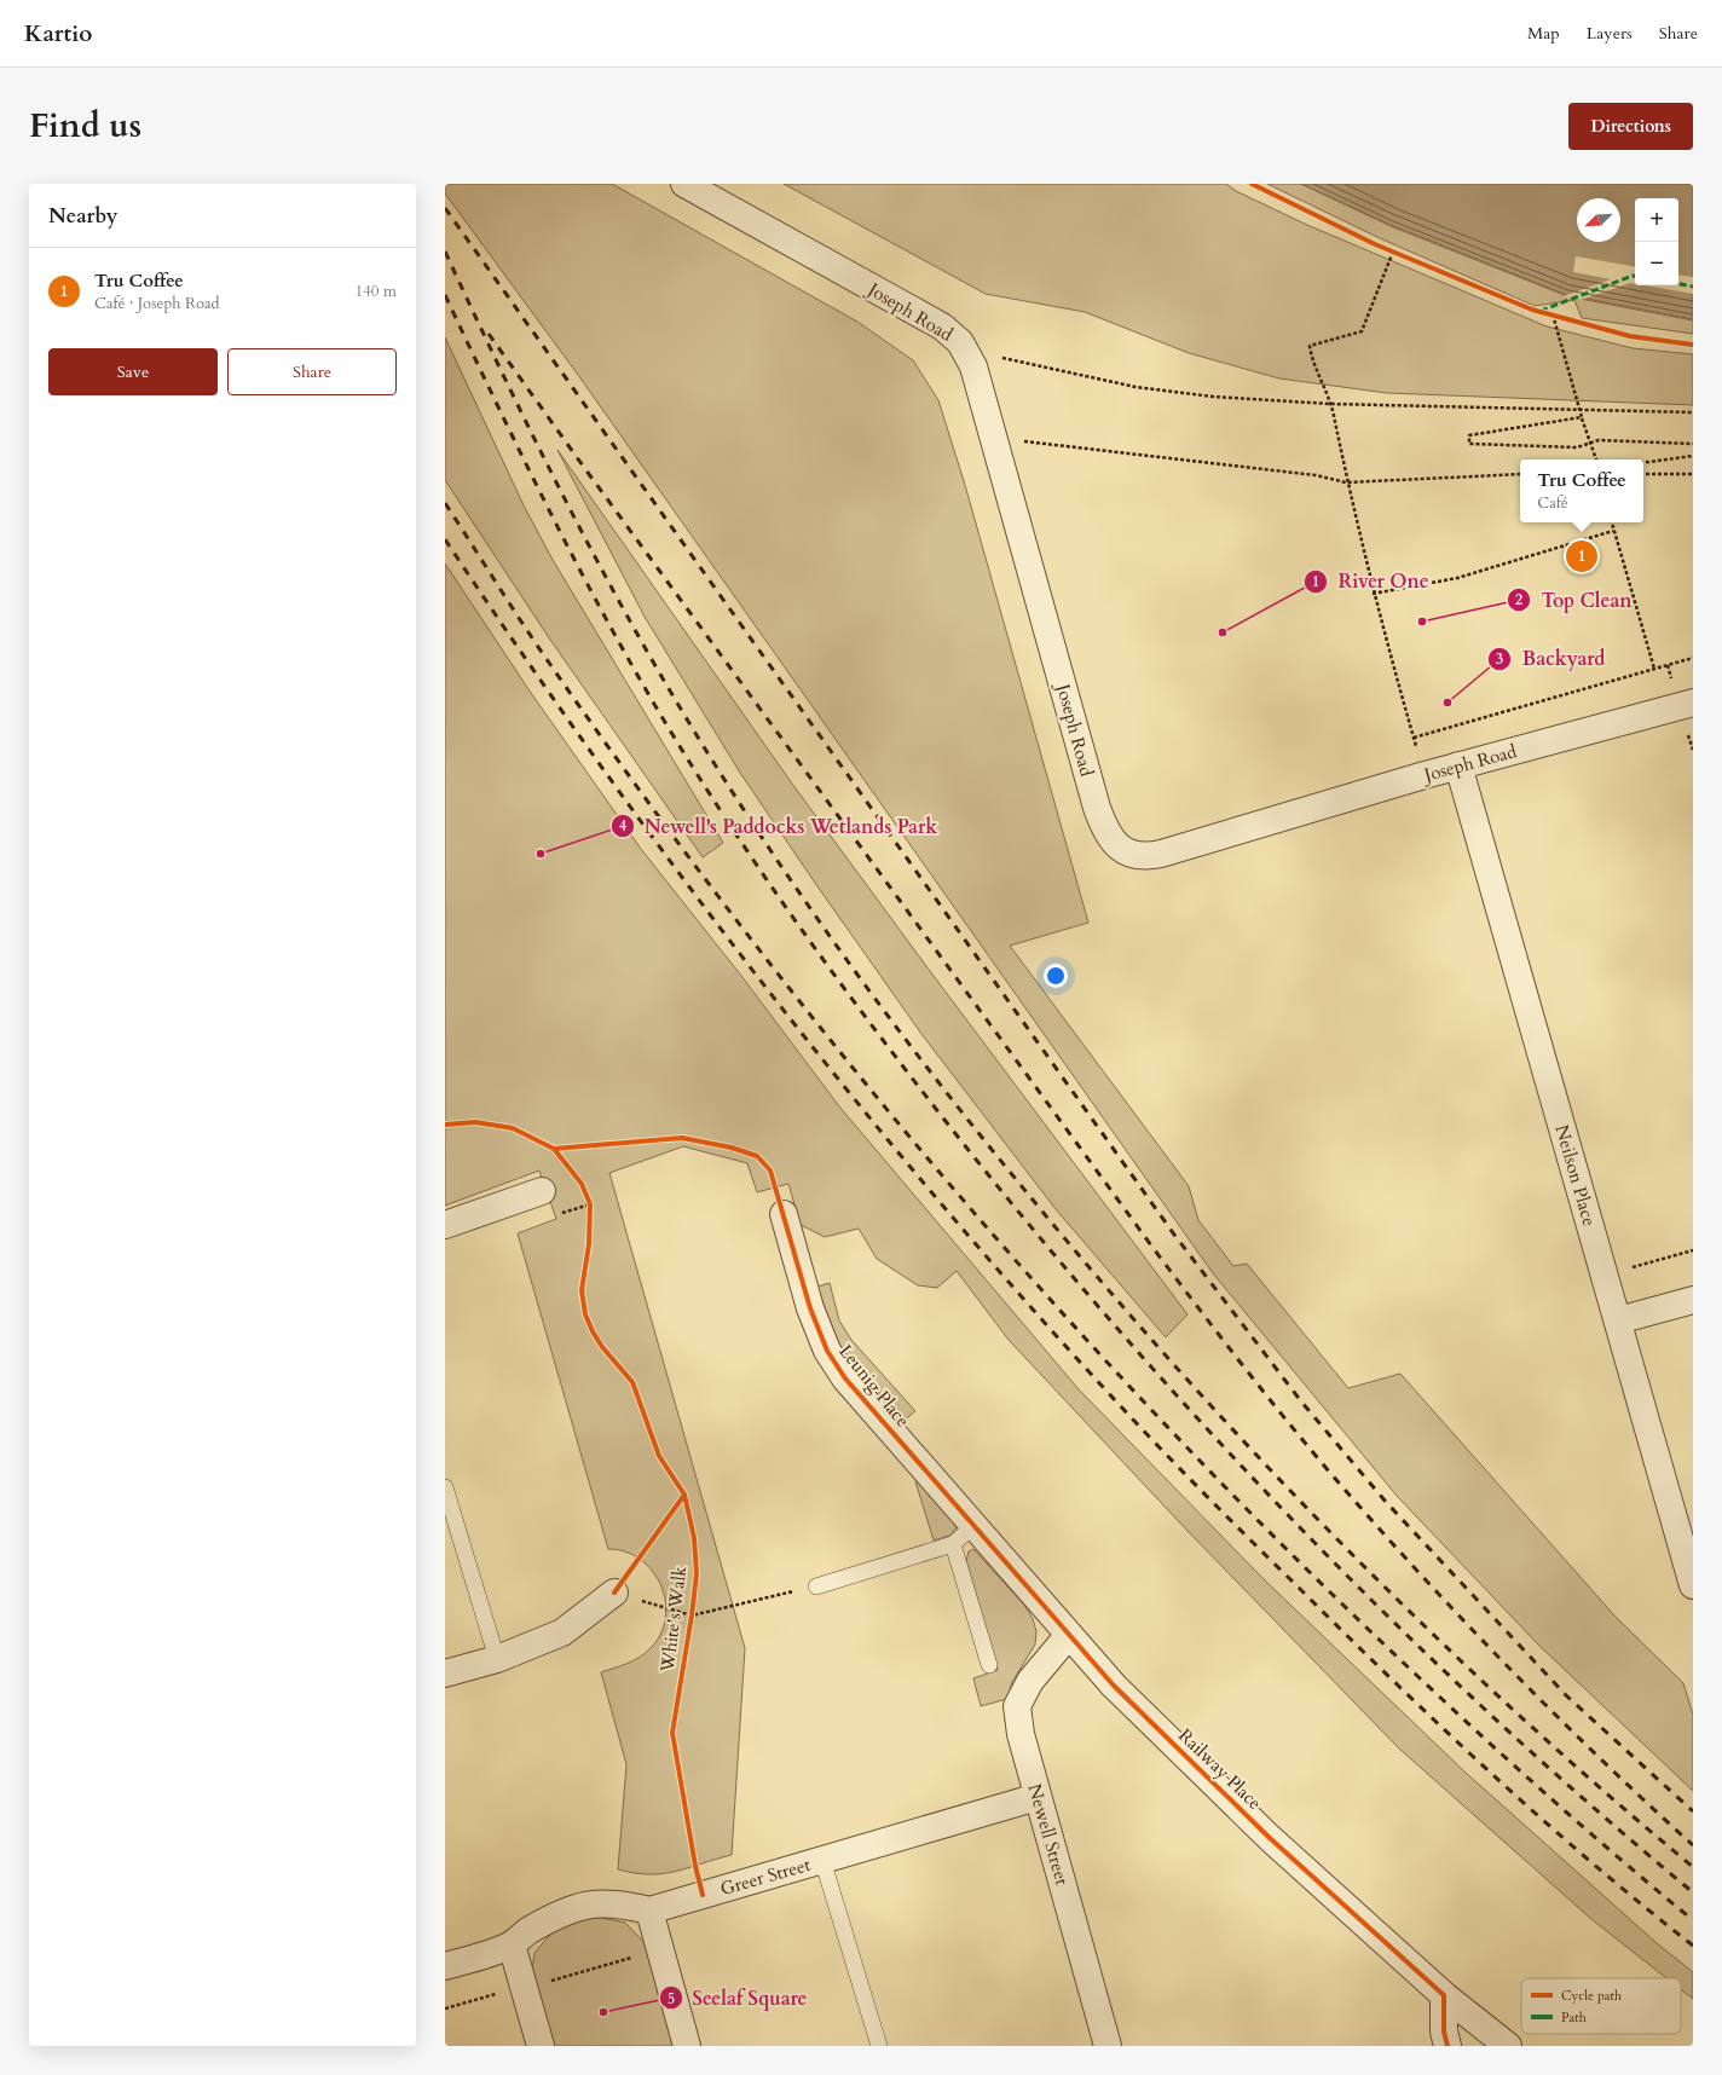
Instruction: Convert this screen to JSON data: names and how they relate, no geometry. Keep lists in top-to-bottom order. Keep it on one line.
{"streets":{"street":["Joseph Road","Neilson Place","Leunig Place","Railway Place","Newell Street","Greer Street"],"cycle path":["White's Walk"]},"crossings":[["Joseph Road","Neilson Place"],["Leunig Place","Railway Place"],["Railway Place","Newell Street"],["Newell Street","Greer Street"]],"places":["Top Clean","River One","Backyard","Newell's Paddocks Wetlands Park","Seelaf Square"],"legend":["Cycle path","Path"],"north":"bottom left","page":{"header":"Kartio","nav":["Map","Layers","Share"],"title":"Find us","buttons":["Directions",["Save","Share"]],"heading":"Nearby","map_buttons":["+","−"],"list":[{"mark":"1","name":"Tru Coffee","note":"Café · Joseph Road","value":"140 m"}],"popup":["Tru Coffee","Café"],"pins":"1"}}
